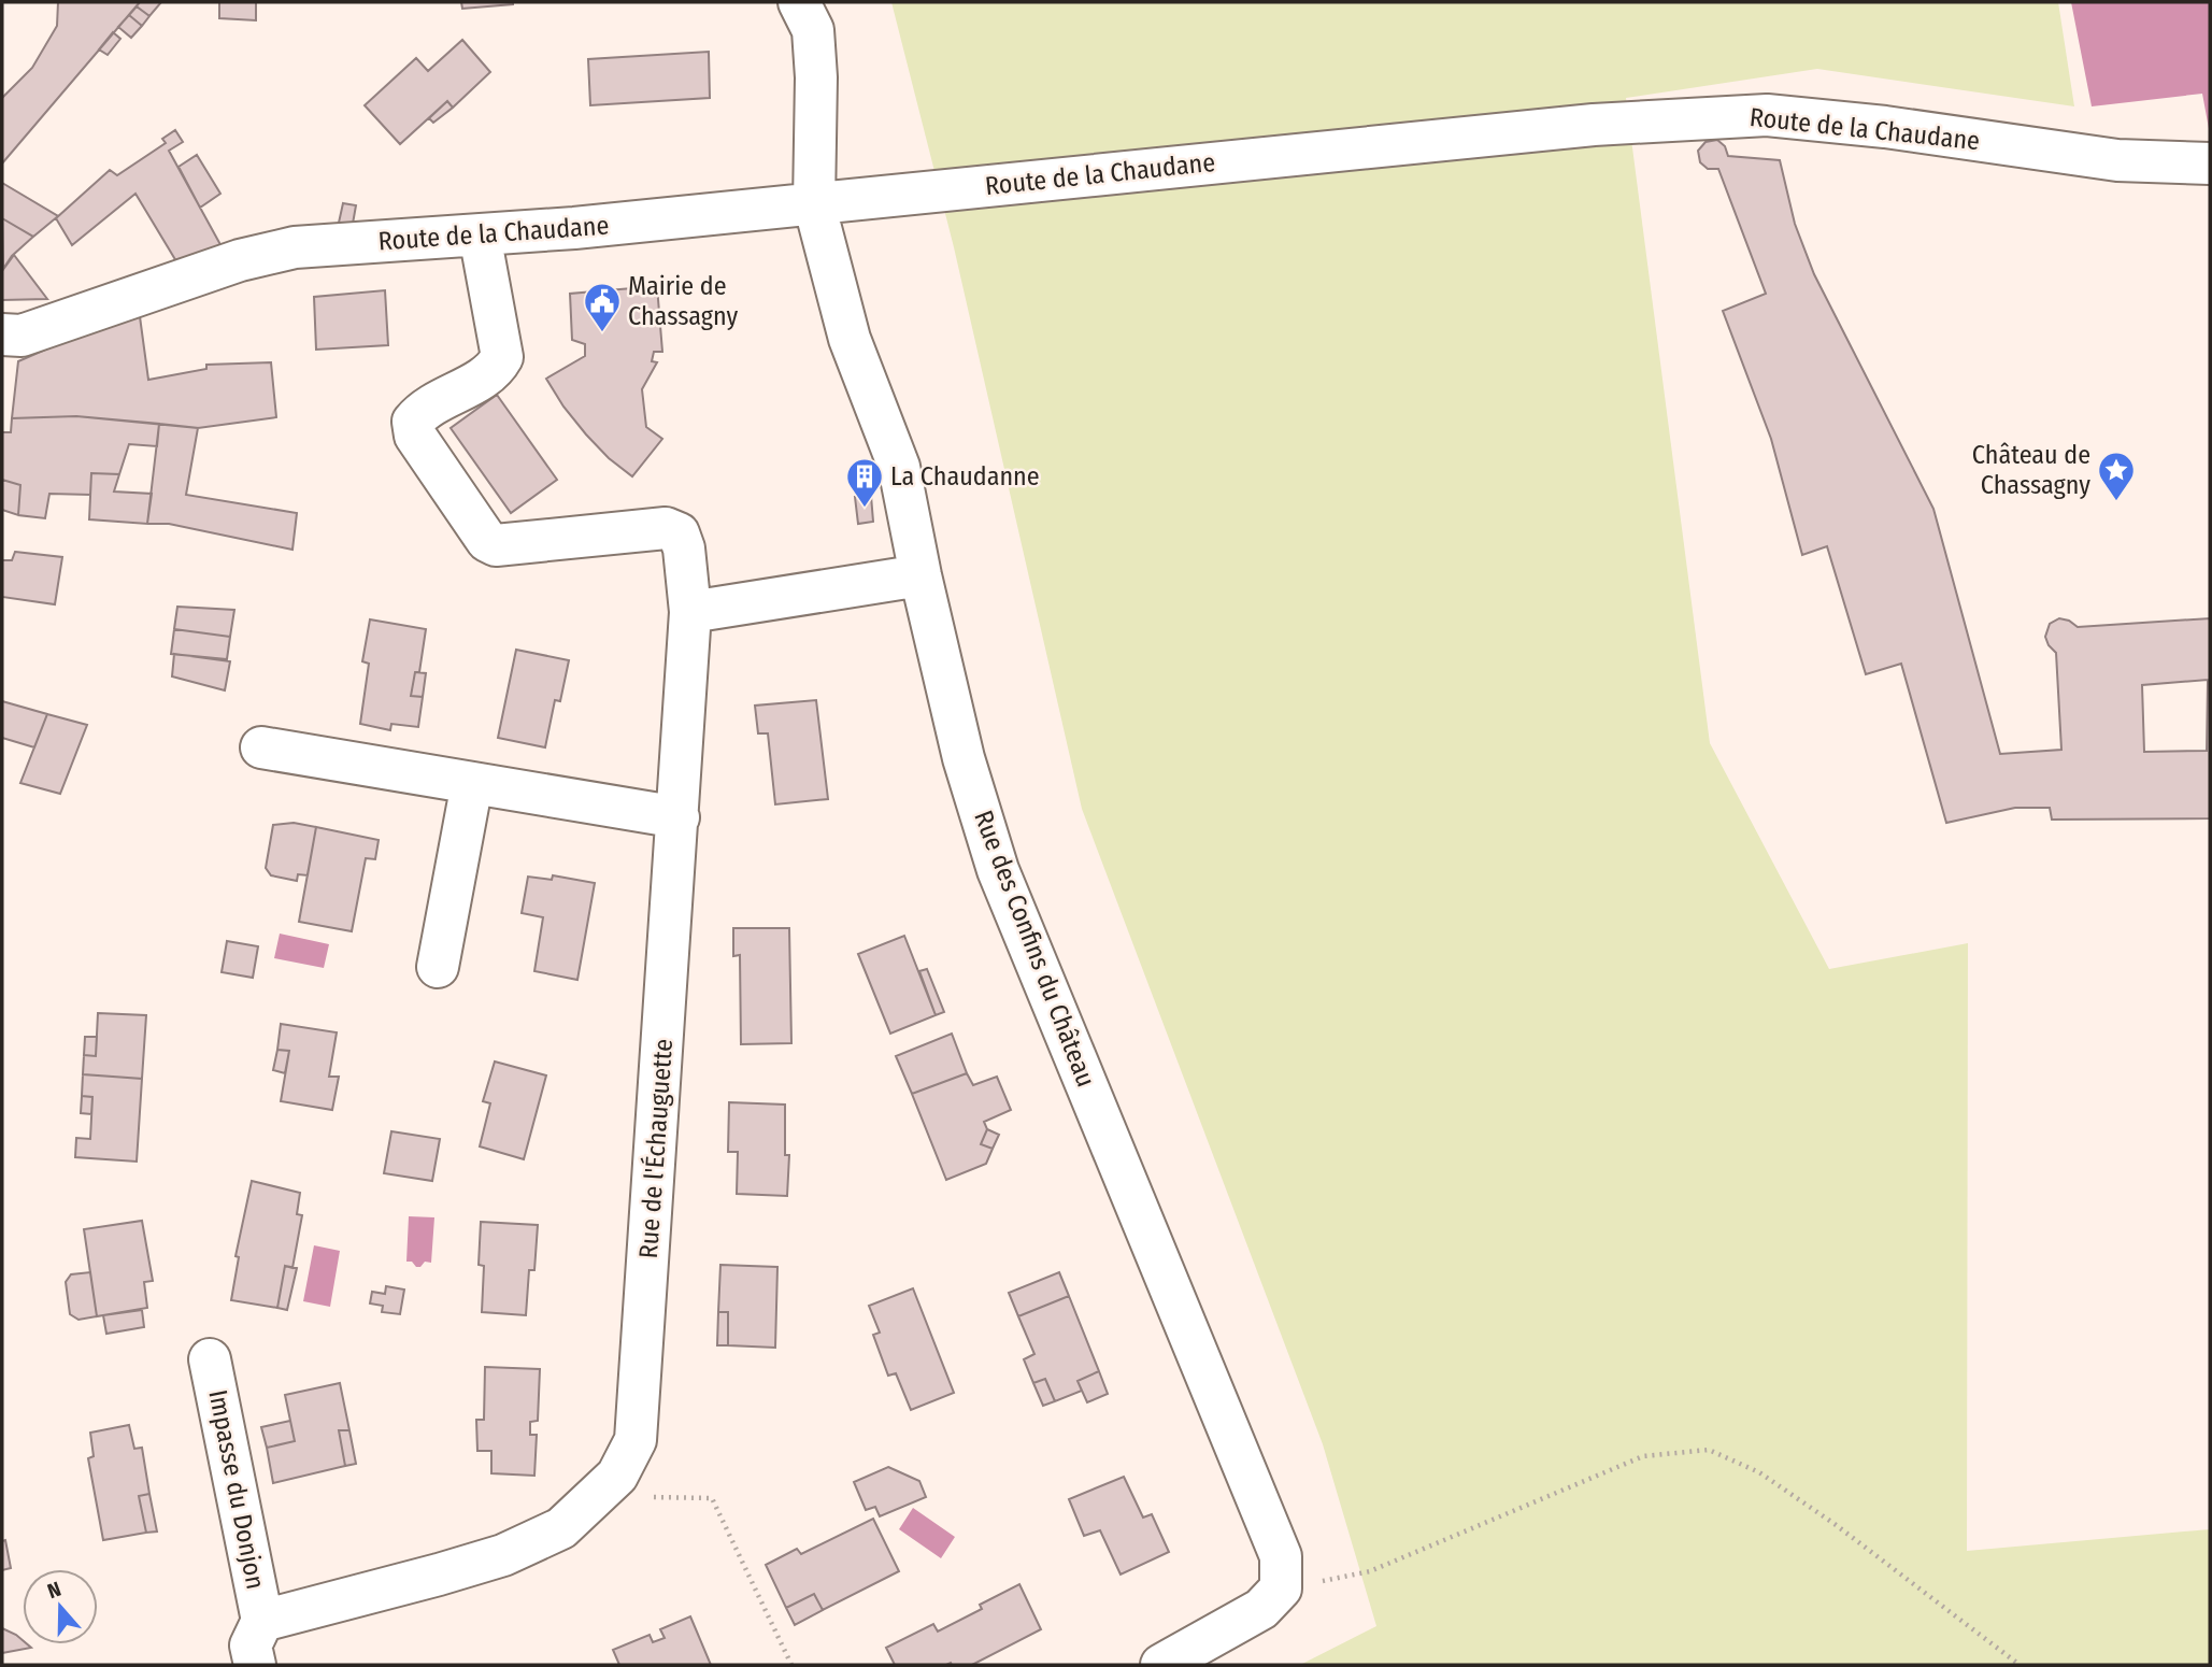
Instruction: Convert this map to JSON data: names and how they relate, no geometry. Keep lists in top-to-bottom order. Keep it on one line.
{"streets":{"street":["Route de la Chaudane","Rue des Confins du Château","Rue de l'Échauguette","Impasse du Donjon"]},"crossings":[["Route de la Chaudane","Rue des Confins du Château"],["Route de la Chaudane","Rue de l'Échauguette"],["Rue de l'Échauguette","Impasse du Donjon"]],"places":{"public building":["Mairie de Chassagny"],"place":["Château de Chassagny"],"building":["La Chaudanne"]},"north":"top"}
